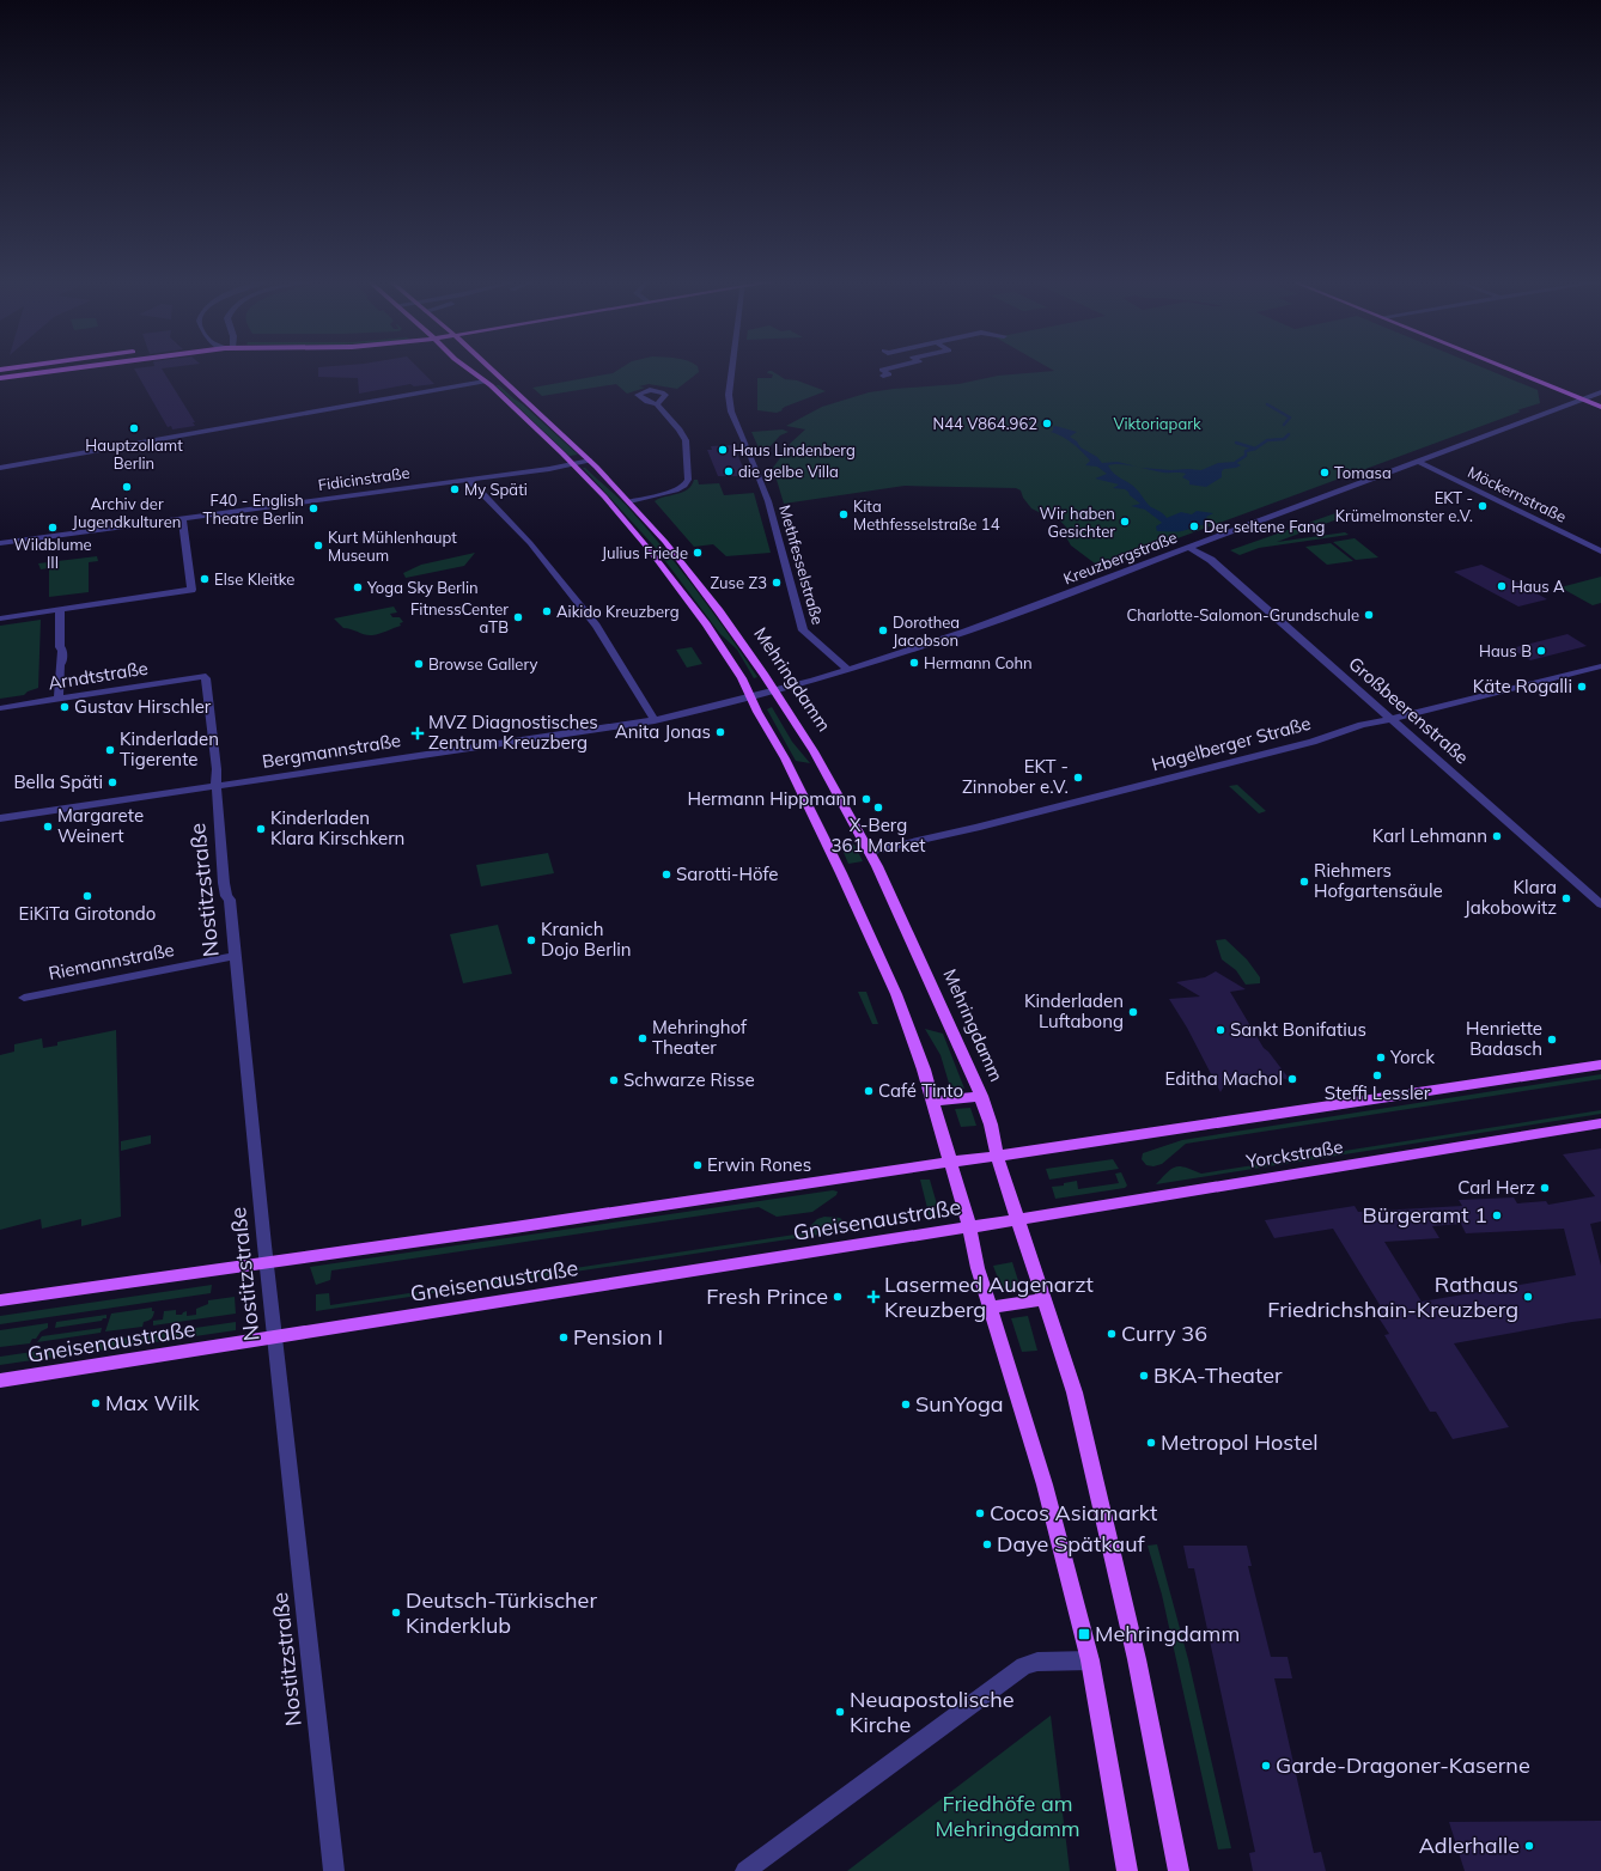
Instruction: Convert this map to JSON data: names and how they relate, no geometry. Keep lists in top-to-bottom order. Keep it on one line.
{"streets":{"main road":["Mehringdamm","Yorckstraße","Gneisenaustraße"],"street":["Fidicinstraße","Möckernstraße","Kreuzbergstraße","Methfesselstraße","Arndtstraße","Großbeerenstraße","Hagelberger Straße","Bergmannstraße","Nostitzstraße","Riemannstraße"]},"crossings":[["Fidicinstraße","Mehringdamm"],["Möckernstraße","Kreuzbergstraße"],["Kreuzbergstraße","Methfesselstraße"],["Kreuzbergstraße","Mehringdamm"],["Kreuzbergstraße","Großbeerenstraße"],["Kreuzbergstraße","Bergmannstraße"],["Arndtstraße","Nostitzstraße"],["Mehringdamm","Hagelberger Straße"],["Mehringdamm","Yorckstraße"],["Großbeerenstraße","Hagelberger Straße"],["Bergmannstraße","Nostitzstraße"],["Nostitzstraße","Riemannstraße"],["Nostitzstraße","Gneisenaustraße"],["Yorckstraße","Gneisenaustraße"]],"parks":["Viktoriapark","Friedhöfe am Mehringdamm"],"places":{"other":["N44 V864.962","Hauptzollamt Berlin","Haus Lindenberg","die gelbe Villa","Tomasa","Archiv der Jugendkulturen","My Späti","EKT - Krümelmonster e.V.","F40 - English Theatre Berlin","Kita Methfesselstraße 14","Wir haben Gesichter","Der seltene Fang","Wildblume III","Kurt Mühlenhaupt Museum","Julius Friede","Else Kleitke","Zuse Z3","Haus A","Yoga Sky Berlin","Aikido Kreuzberg","Charlotte-Salomon-Grundschule","FitnessCenter aTB","Dorothea Jacobson","Haus B","Hermann Cohn","Browse Gallery","Käte Rogalli","Gustav Hirschler","Anita Jonas","Kinderladen Tigerente","EKT - Zinnober e.V.","Bella Späti","Hermann Hippmann","X-Berg 361 Market","Margarete Weinert","Kinderladen Klara Kirschkern","Karl Lehmann","Sarotti-Höfe","Riehmers Hofgartensäule","EiKiTa Girotondo","Klara Jakobowitz","Kranich Dojo Berlin","Kinderladen Luftabong","Sankt Bonifatius","Mehringhof Theater","Henriette Badasch","Yorck","Steffi Lessler","Editha Machol","Schwarze Risse","Café Tinto","Erwin Rones","Carl Herz","Bürgeramt 1","Fresh Prince","Rathaus Friedrichshain-Kreuzberg","Curry 36","Pension I","BKA-Theater","Max Wilk","SunYoga","Metropol Hostel","Cocos Asiamarkt","Daye Spätkauf","Deutsch-Türkischer Kinderklub","Neuapostolische Kirche","Garde-Dragoner-Kaserne","Adlerhalle"],"health":["MVZ Diagnostisches Zentrum Kreuzberg","Lasermed Augenarzt Kreuzberg"],"transit":["Mehringdamm"]}}
